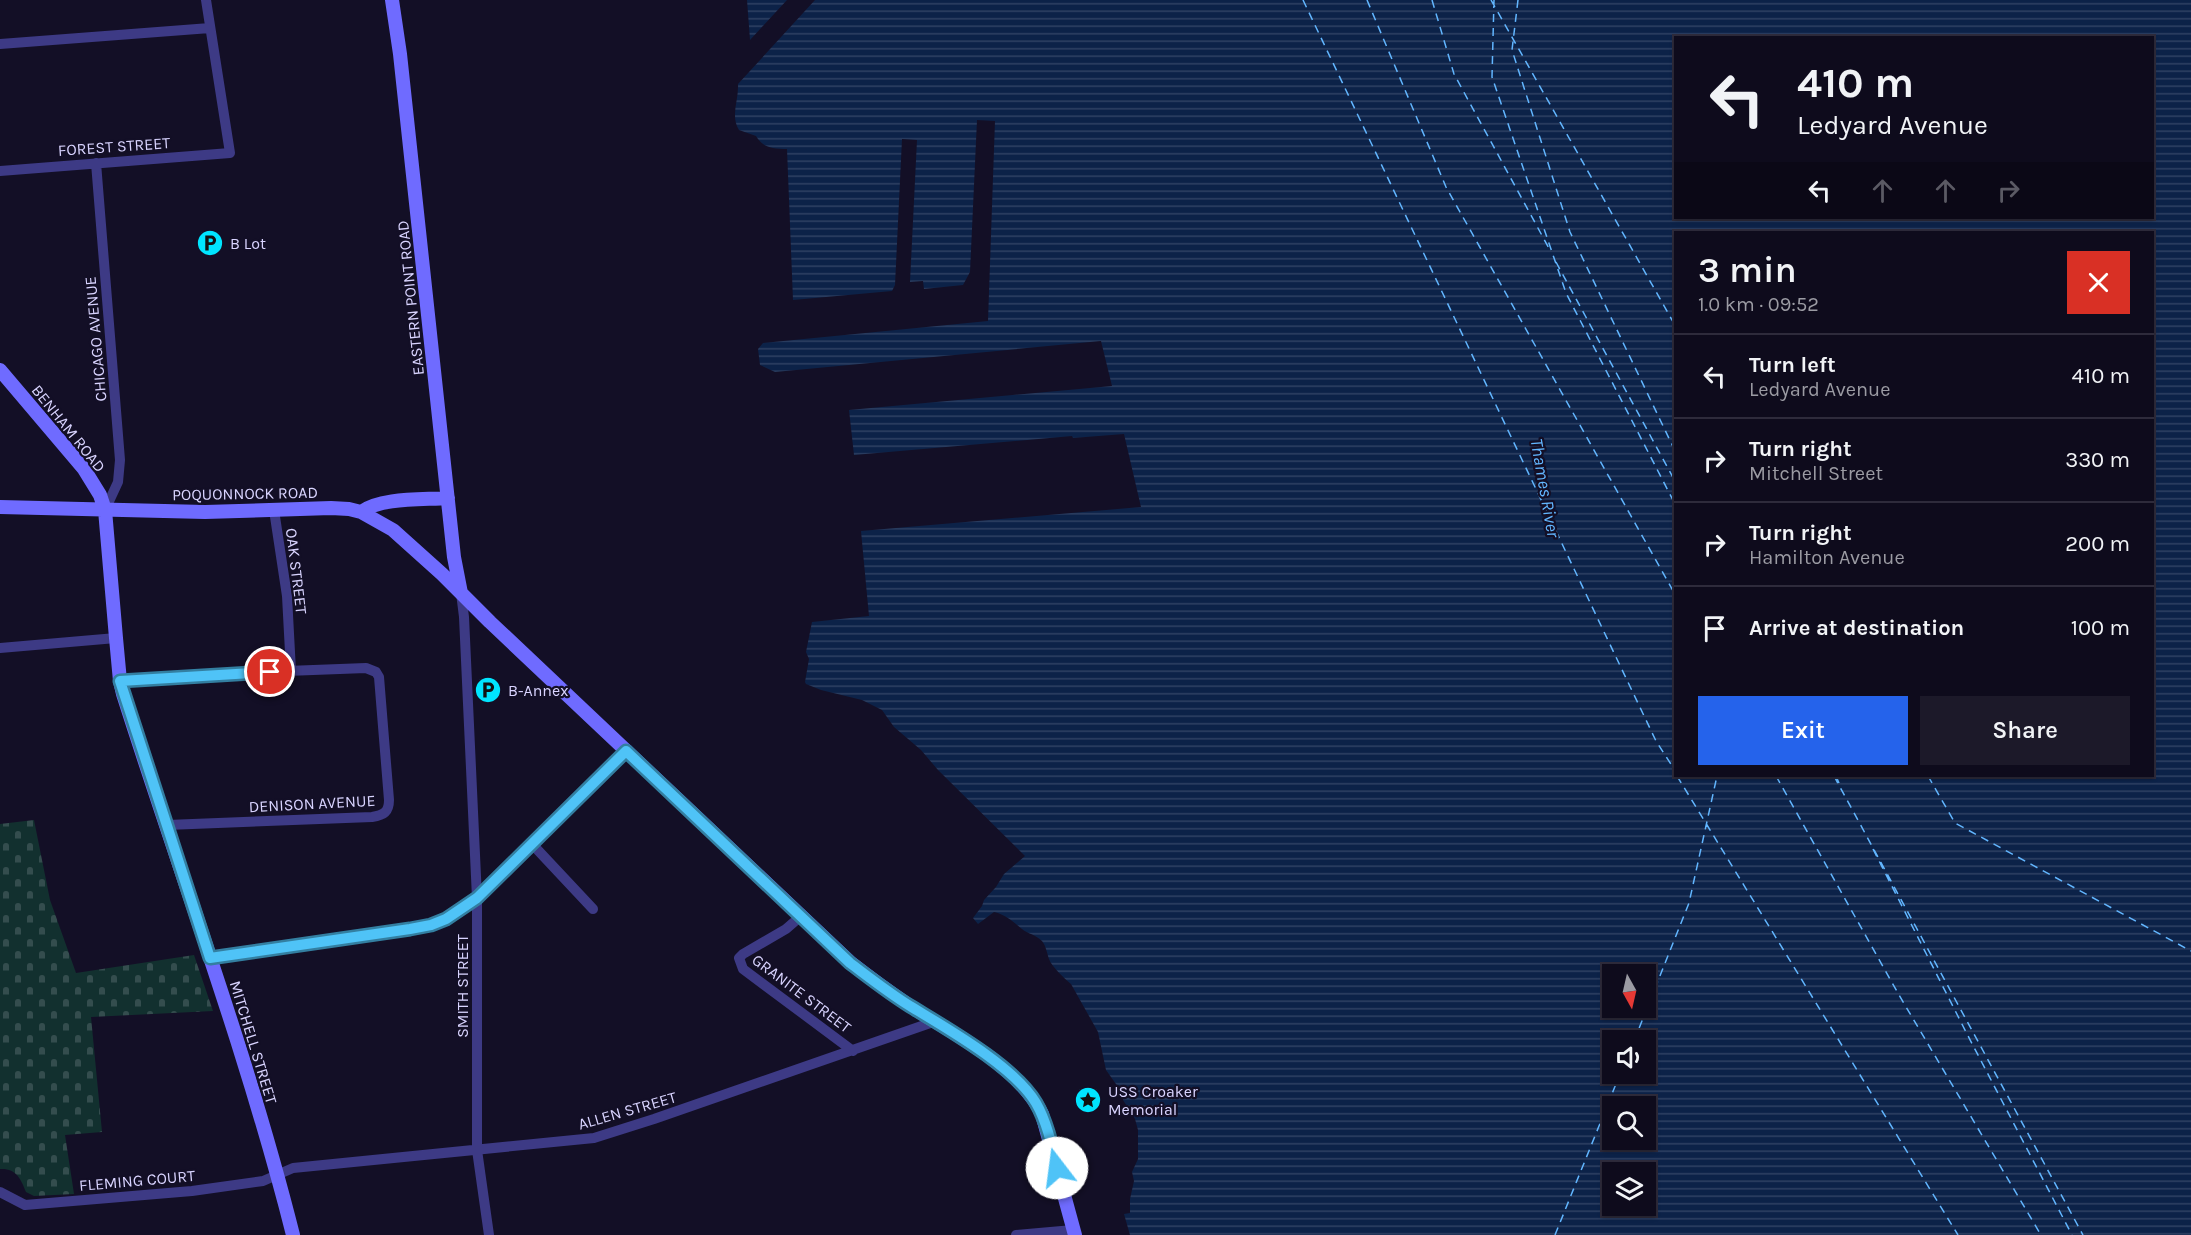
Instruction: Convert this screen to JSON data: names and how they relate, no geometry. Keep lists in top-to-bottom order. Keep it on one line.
{"streets":{"main road":["EASTERN POINT ROAD","BENHAM ROAD","POQUONNOCK ROAD","MITCHELL STREET"],"street":["FOREST STREET","CHICAGO AVENUE","OAK STREET","DENISON AVENUE","SMITH STREET","GRANITE STREET","ALLEN STREET","FLEMING COURT"]},"crossings":[["FOREST STREET","CHICAGO AVENUE"],["EASTERN POINT ROAD","POQUONNOCK ROAD"],["EASTERN POINT ROAD","SMITH STREET"],["CHICAGO AVENUE","BENHAM ROAD"],["CHICAGO AVENUE","POQUONNOCK ROAD"],["CHICAGO AVENUE","MITCHELL STREET"],["BENHAM ROAD","POQUONNOCK ROAD"],["BENHAM ROAD","MITCHELL STREET"],["POQUONNOCK ROAD","OAK STREET"],["POQUONNOCK ROAD","SMITH STREET"],["POQUONNOCK ROAD","GRANITE STREET"],["POQUONNOCK ROAD","MITCHELL STREET"],["POQUONNOCK ROAD","ALLEN STREET"],["OAK STREET","DENISON AVENUE"],["DENISON AVENUE","MITCHELL STREET"],["SMITH STREET","ALLEN STREET"],["GRANITE STREET","ALLEN STREET"],["MITCHELL STREET","ALLEN STREET"],["MITCHELL STREET","FLEMING COURT"],["ALLEN STREET","FLEMING COURT"]],"water":["Thames River"],"places":{"parking":["B Lot","B-Annex"],"place":["USS Croaker Memorial"]},"north":"bottom","page":{"turn":["410 m","Ledyard Avenue"],"heading":["3 min","1.0 km · 09:52"],"list":[{"name":"Turn left","note":"Ledyard Avenue","value":"410 m"},{"name":"Turn right","note":"Mitchell Street","value":"330 m"},{"name":"Turn right","note":"Hamilton Avenue","value":"200 m"},{"name":"Arrive at destination","value":"100 m"}],"buttons":["Exit","Share"]}}
